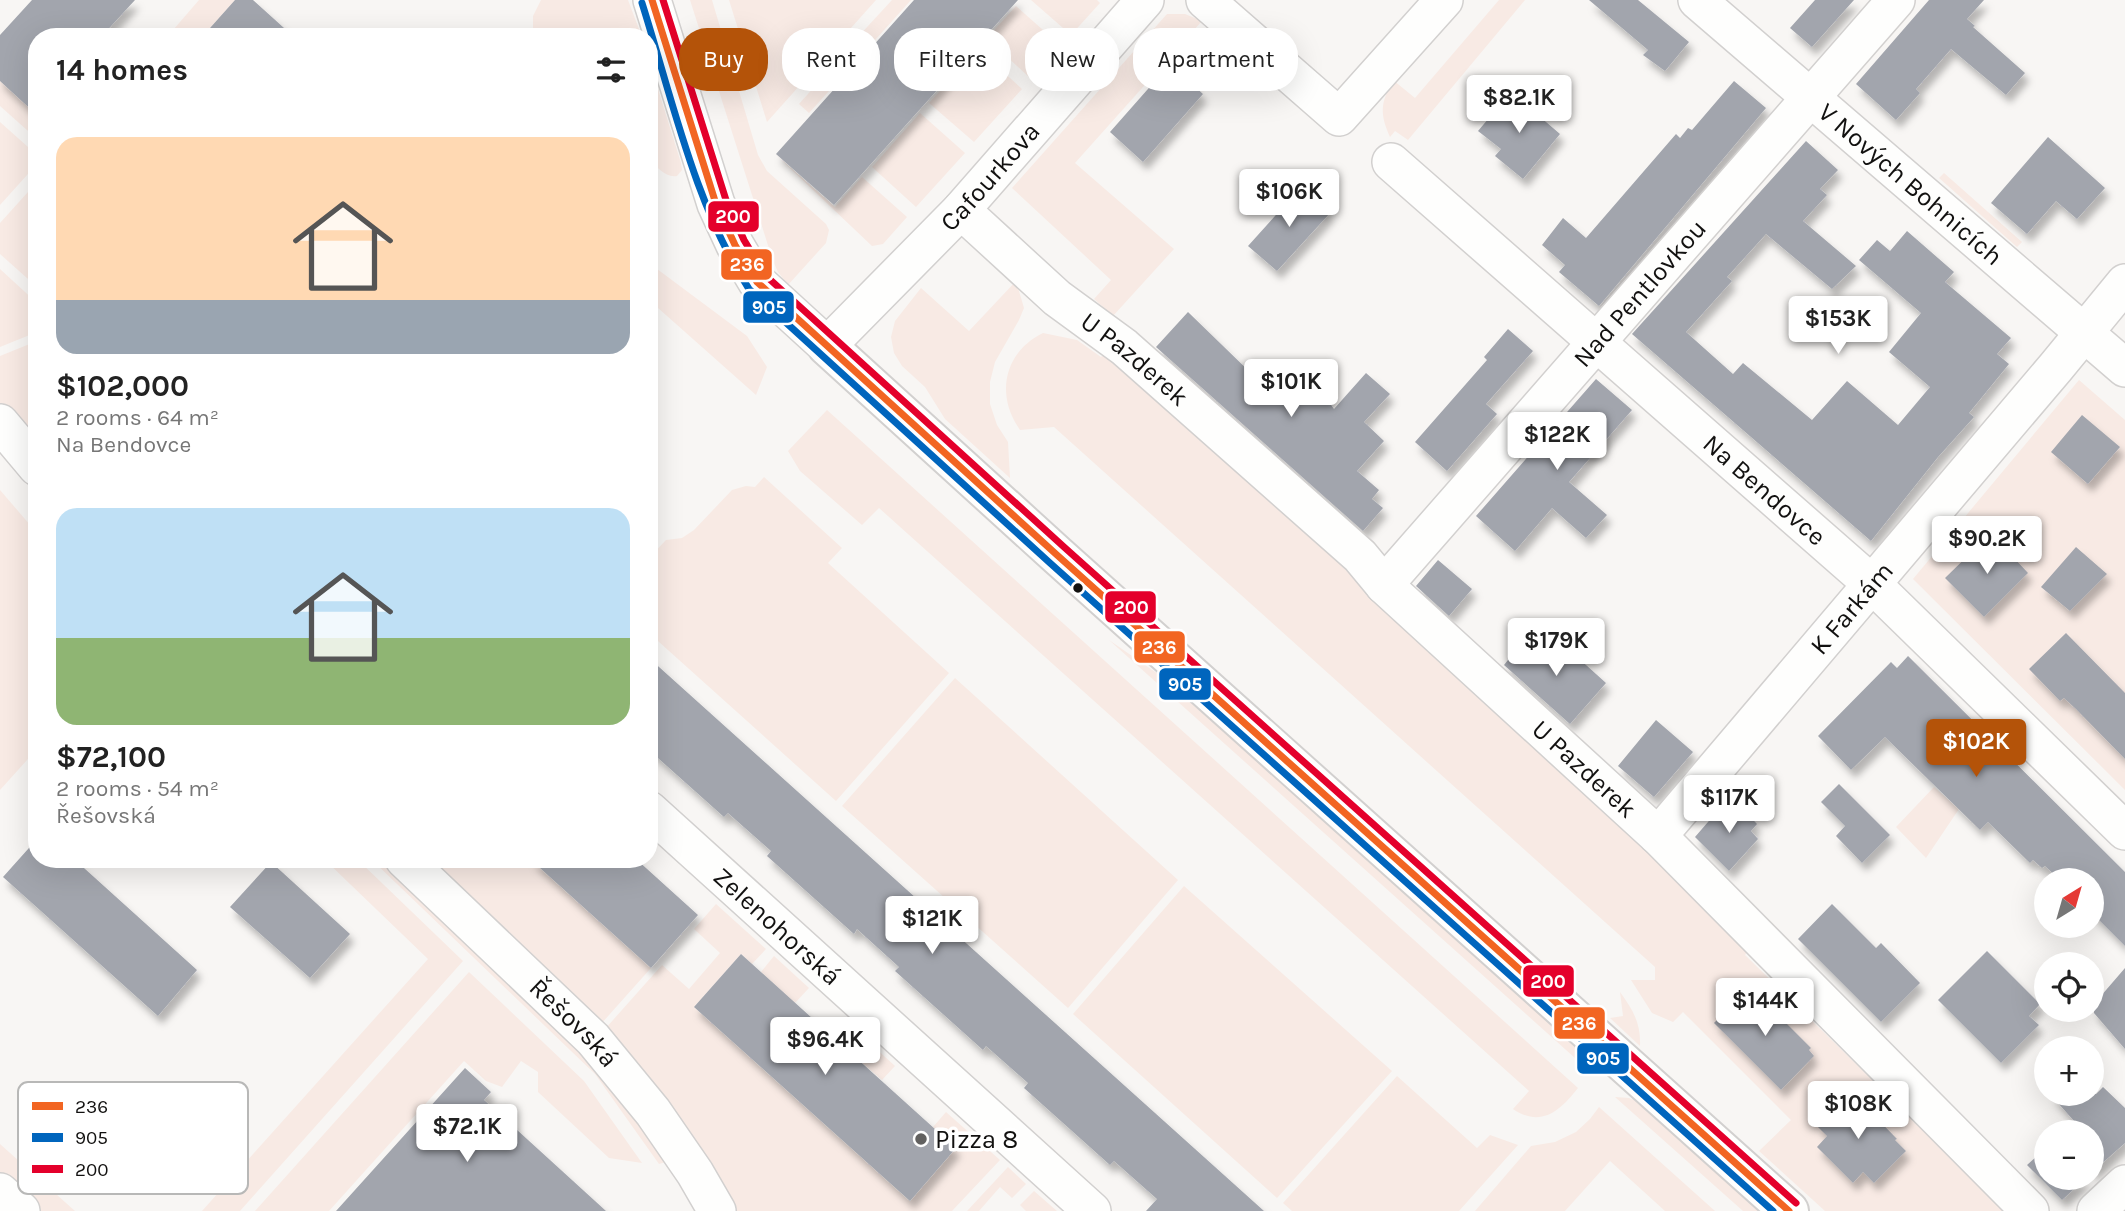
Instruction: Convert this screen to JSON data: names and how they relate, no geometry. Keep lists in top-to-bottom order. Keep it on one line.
{"streets":{"street":["Cafourkova","V Nových Bohnicích","Nad Pentlovkou","U Pazderek","Na Bendovce","K Farkám","Zelenohorská","Řešovská"]},"crossings":[["Cafourkova","U Pazderek"],["V Nových Bohnicích","Nad Pentlovkou"],["V Nových Bohnicích","K Farkám"],["Nad Pentlovkou","U Pazderek"],["Nad Pentlovkou","Na Bendovce"],["U Pazderek","K Farkám"],["Na Bendovce","K Farkám"]],"places":["Pizza 8"],"lines":["transit line 236","transit line 200","transit line 905"],"legend":["236","905","200"],"north":"top right","page":{"chip":["Buy","Rent","Filters","New","Apartment"],"heading":"14 homes","price":["$82.1K","$106K","$153K","$101K","$122K","$90.2K","$179K","$102K","$117K","$121K","$144K","$96.4K","$108K","$72.1K"],"list":[{"name":"$102,000","note":"2 rooms · 64 m² · Na Bendovce"},{"name":"$72,100","note":"2 rooms · 54 m² · Řešovská"}],"map_buttons":["+","−"]}}
